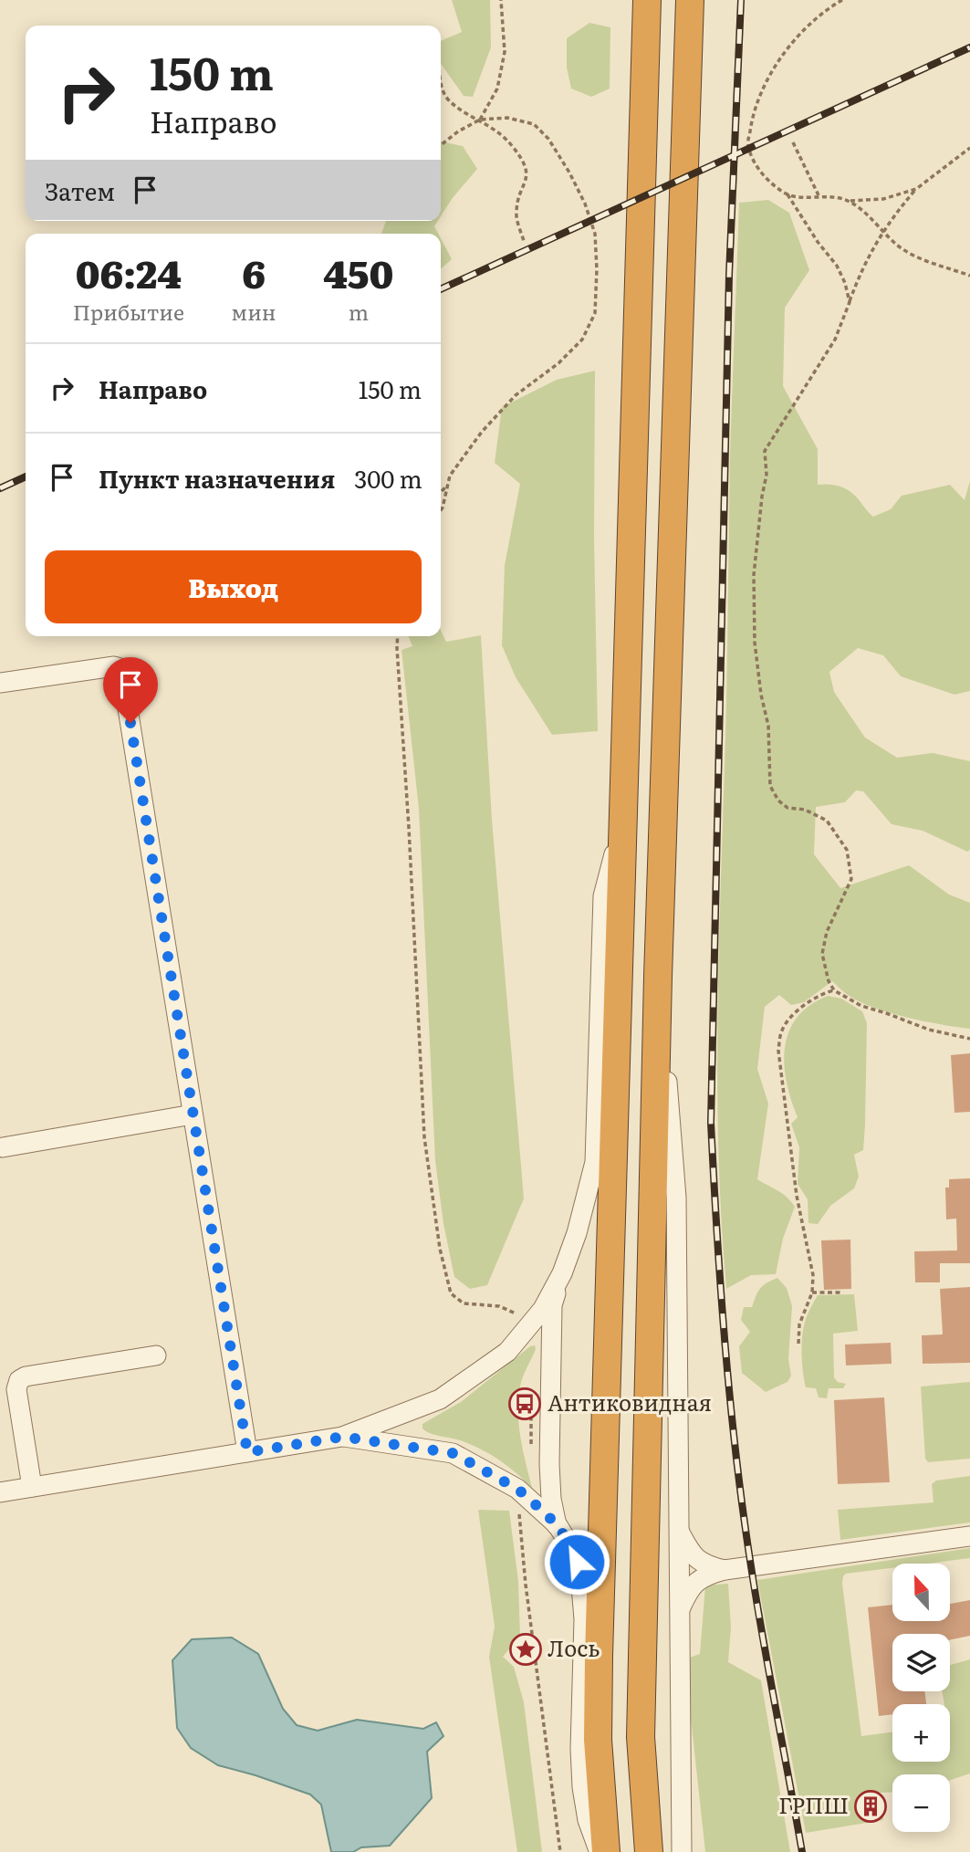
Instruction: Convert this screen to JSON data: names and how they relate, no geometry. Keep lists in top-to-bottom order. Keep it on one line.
{"places":{"bus stop":["Антиковидная"],"place":["Лось"],"building":["ГРПШ"]},"north":"top","page":{"turn":["150 m","Направо"],"then":"Затем","eta":["06:24","Прибытие","6","мин","450","m"],"list":[{"name":"Направо","value":"150 m"},{"name":"Пункт назначения","value":"300 m"}],"buttons":"Выход","map_buttons":["+","−"]}}
